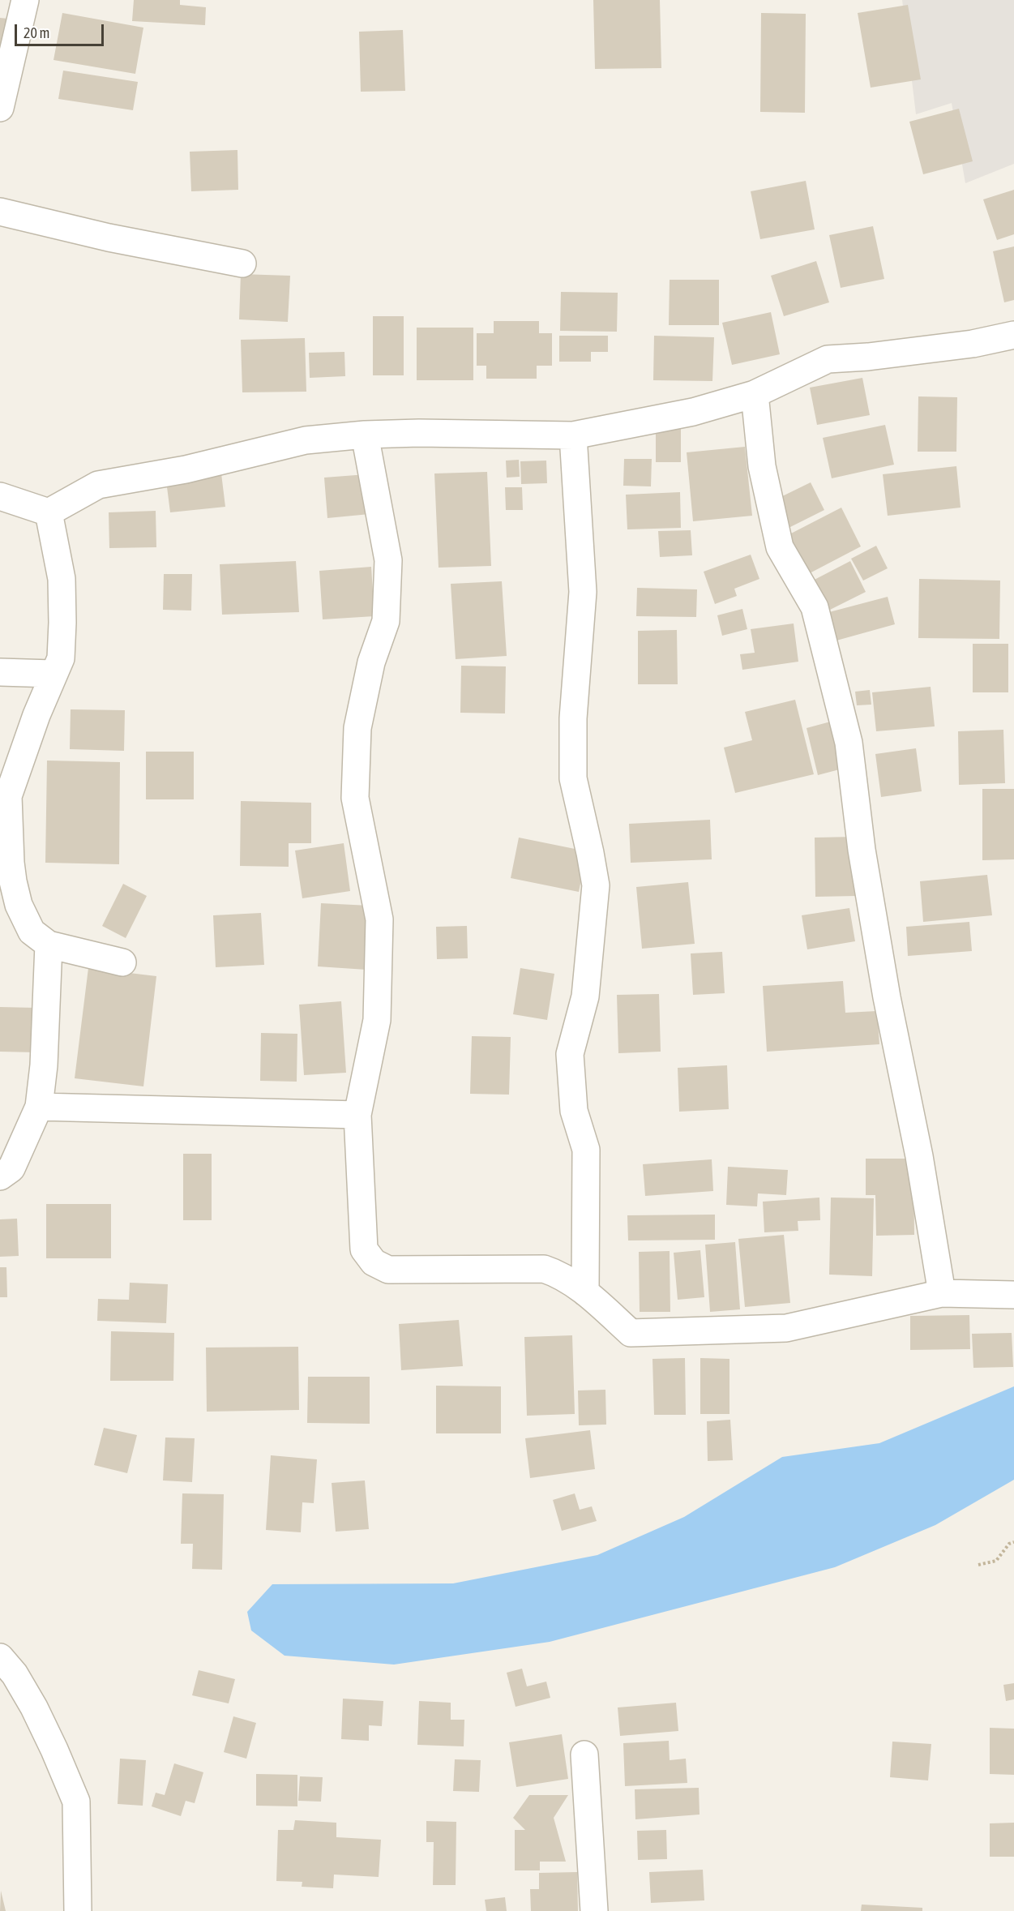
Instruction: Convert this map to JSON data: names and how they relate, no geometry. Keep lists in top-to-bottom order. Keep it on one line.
{"scale_bar":"20 m"}
